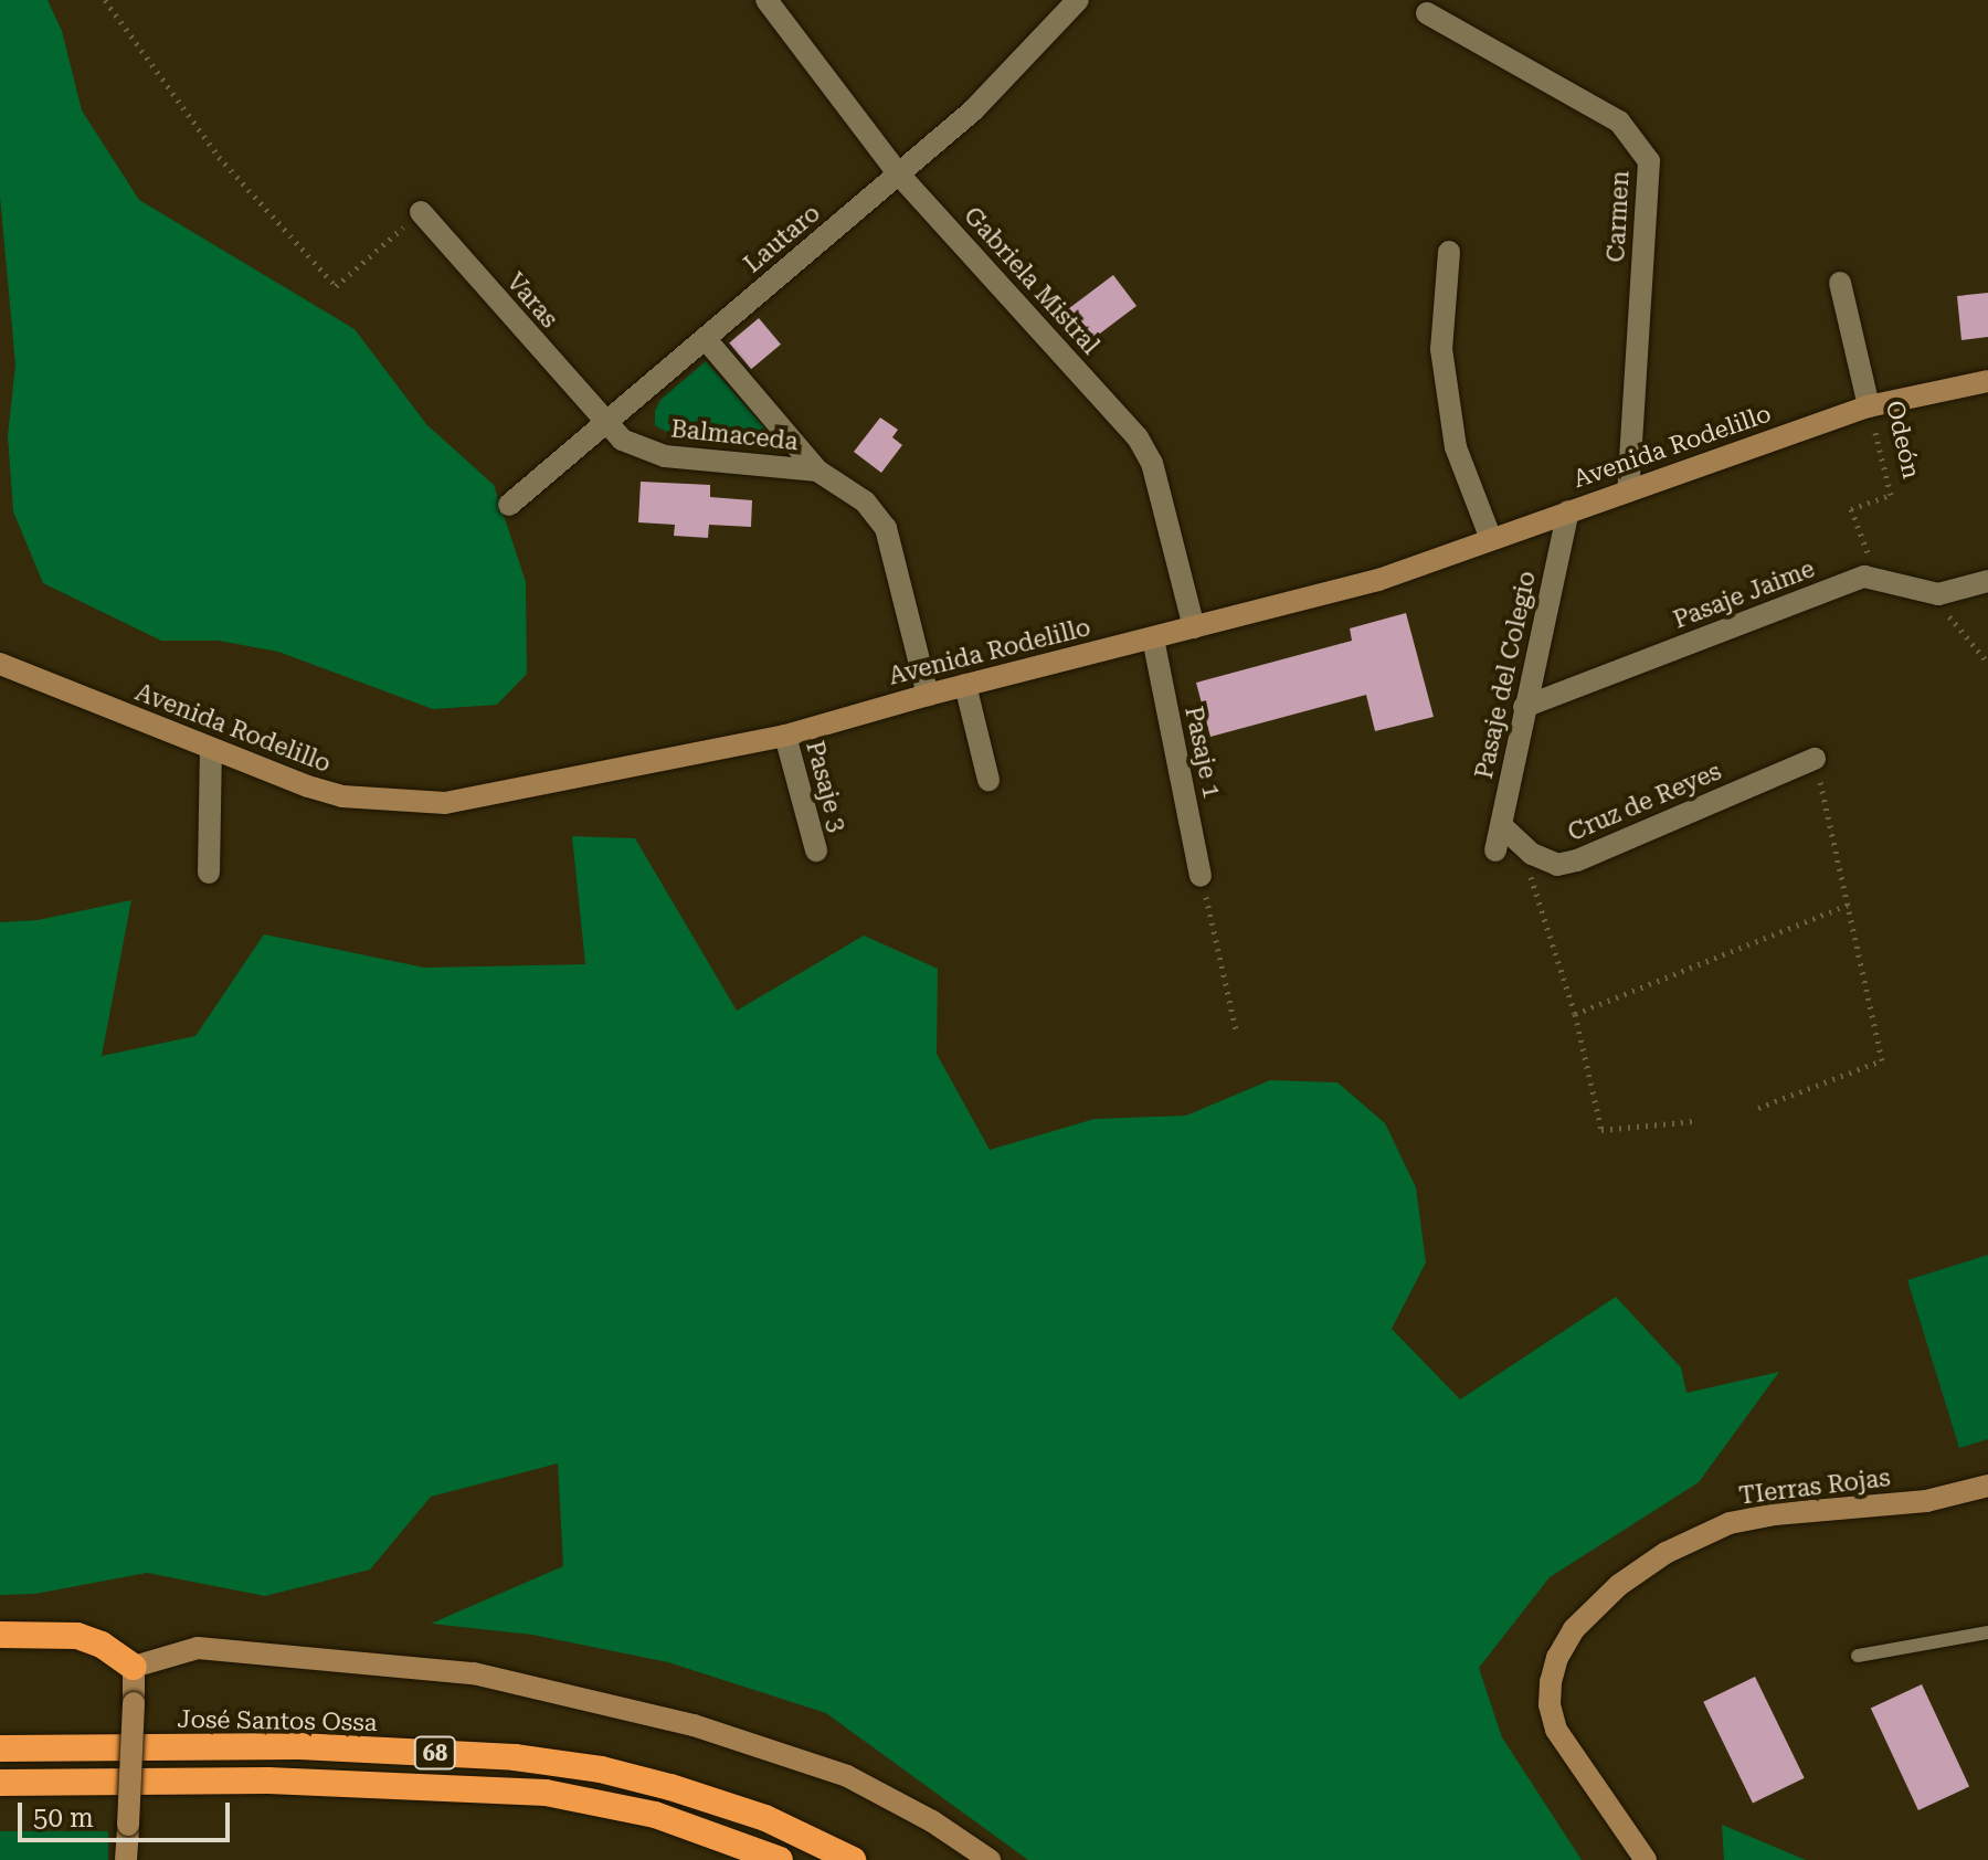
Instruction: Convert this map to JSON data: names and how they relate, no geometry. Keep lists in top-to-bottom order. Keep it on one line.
{"streets":{"highway":["José Santos Ossa","68"],"street":["Carmen","Lautaro","Gabriela Mistral","Varas","Balmaceda","Odeón","Avenida Rodelillo","Pasaje Jaime","Pasaje del Colegio","Pasaje 1","Pasaje 3","Cruz de Reyes","TIerras Rojas"]},"crossings":[["Carmen","Avenida Rodelillo"],["Lautaro","Gabriela Mistral"],["Lautaro","Varas"],["Lautaro","Balmaceda"],["Gabriela Mistral","Avenida Rodelillo"],["Varas","Balmaceda"],["Balmaceda","Avenida Rodelillo"],["Odeón","Avenida Rodelillo"],["Odeón","Pasaje Jaime"],["Avenida Rodelillo","Pasaje del Colegio"],["Avenida Rodelillo","Pasaje 1"],["Avenida Rodelillo","Pasaje 3"],["Pasaje Jaime","Pasaje del Colegio"]],"scale_bar":"50 m"}
